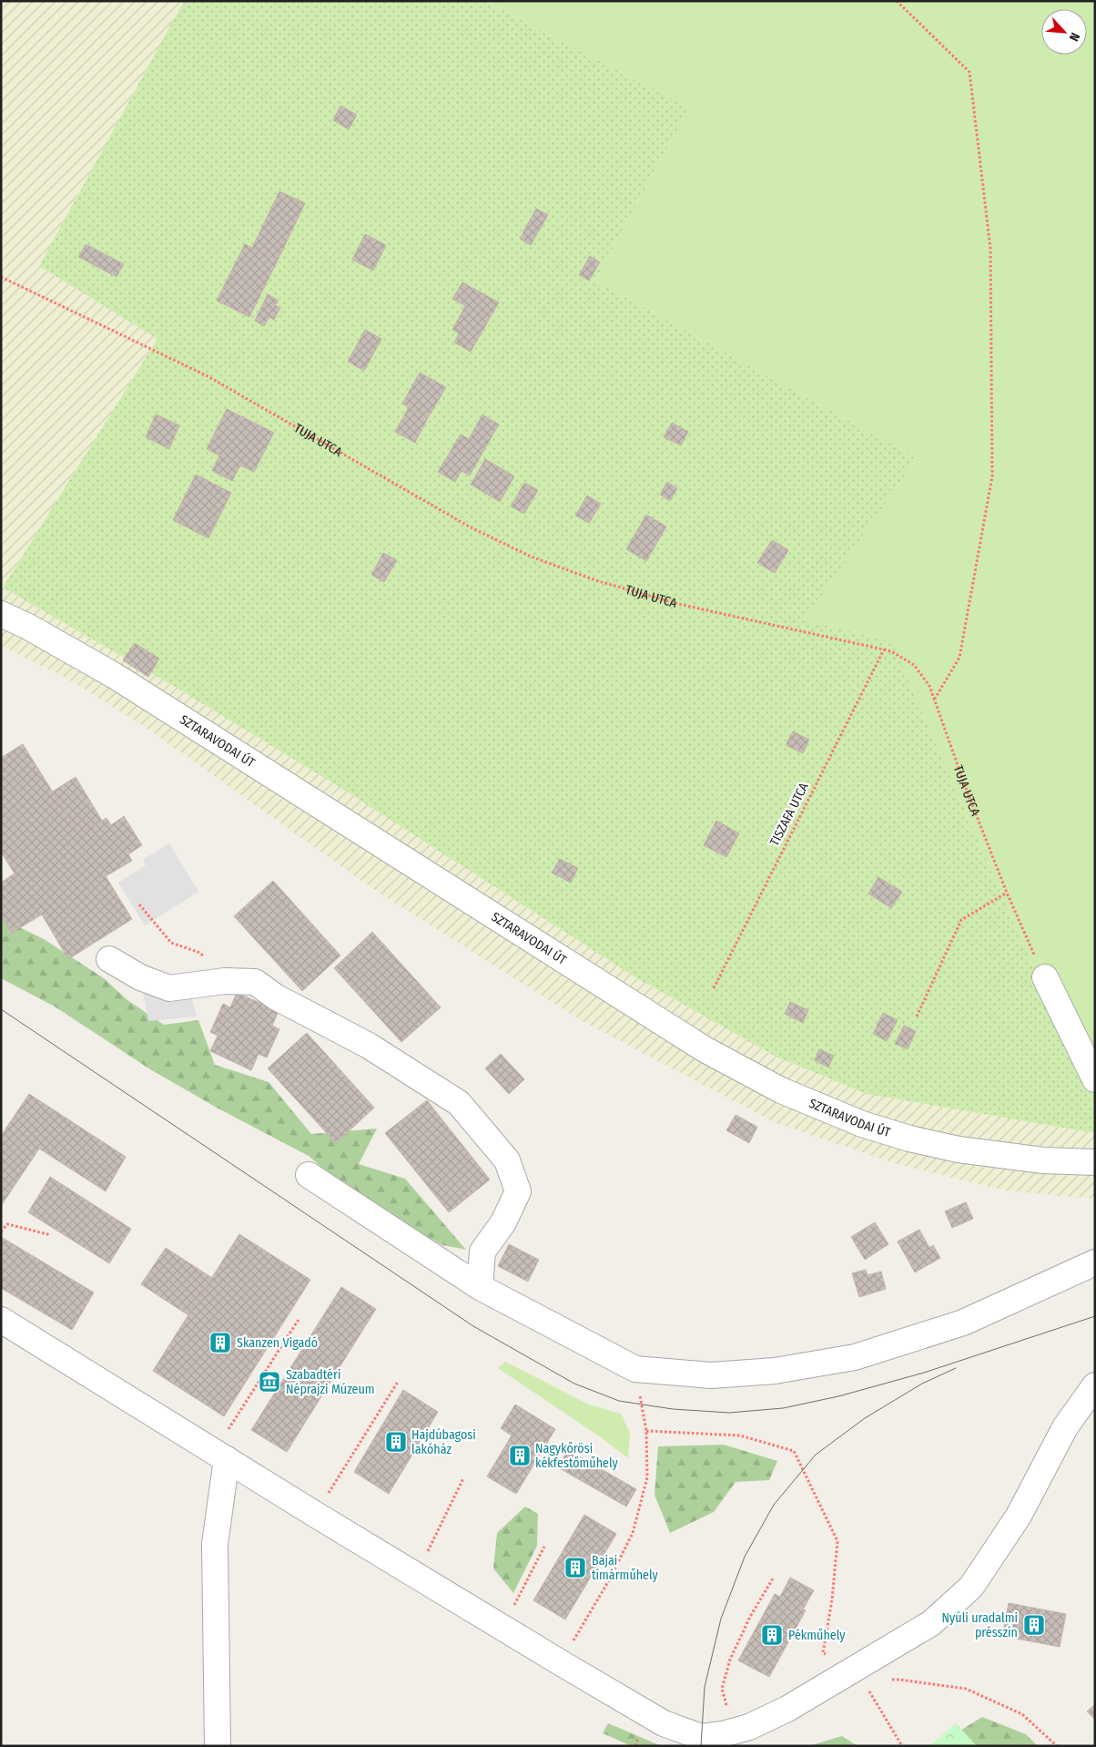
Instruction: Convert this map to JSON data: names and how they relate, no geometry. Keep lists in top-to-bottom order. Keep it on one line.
{"streets":{"street":["SZTARAVODAI ÚT"],"path":["TUJA UTCA","TISZAFA UTCA"]},"crossings":[["TUJA UTCA","TISZAFA UTCA"]],"places":{"building":["Skanzen Vigadó","Hajdúbagosi lakóház","Nagykőrösi kékfestőműhely","Bajai tímárműhely","Nyúli uradalmi présszín","Pékműhely"],"museum":["Szabadtéri Néprajzi Múzeum"]},"north":"bottom right"}
